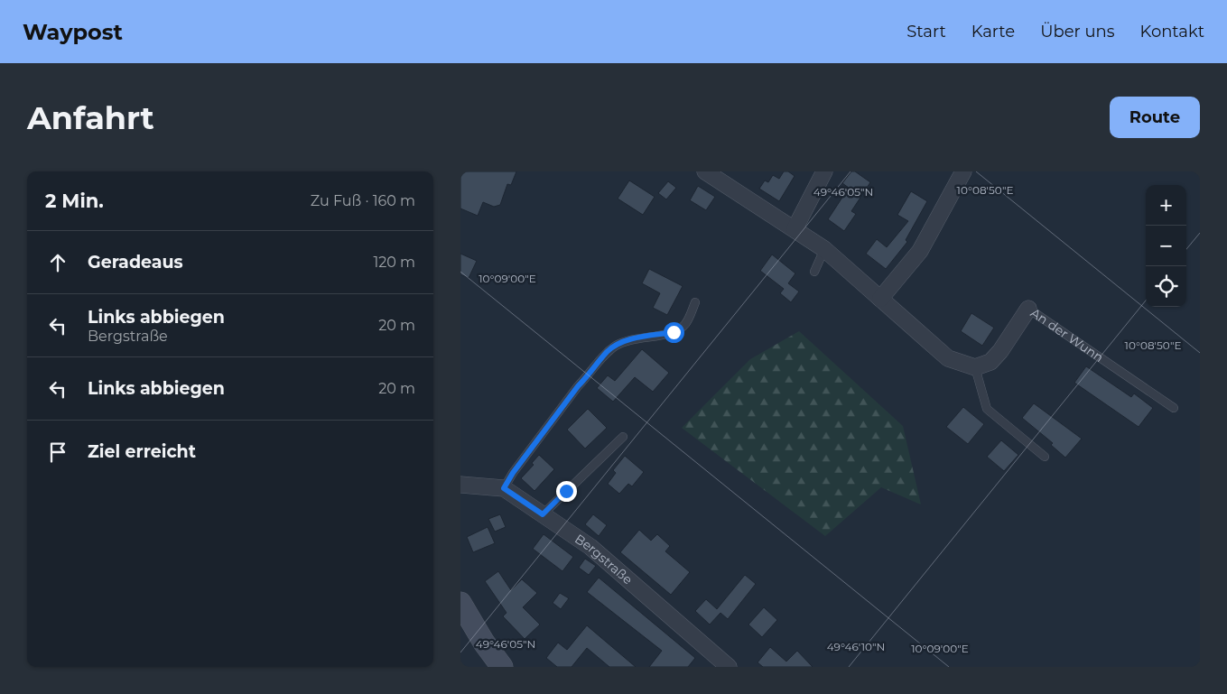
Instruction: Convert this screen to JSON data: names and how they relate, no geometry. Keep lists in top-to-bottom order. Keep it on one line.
{"streets":{"street":["An der Wunn","Bergstraße"]},"page":{"header":"Waypost","nav":["Start","Karte","Über uns","Kontakt"],"buttons":"Route","title":"Anfahrt","heading":["2 Min.","Zu Fuß · 160 m"],"map_buttons":["+","−"],"list":[["Geradeaus","120 m"],["Links abbiegen","Bergstraße","20 m"],["Links abbiegen","20 m"],"Ziel erreicht"]},"coordinates":["10°08'50\"E","49°46'05\"N","10°09'00\"E","49°46'10\"N"]}
